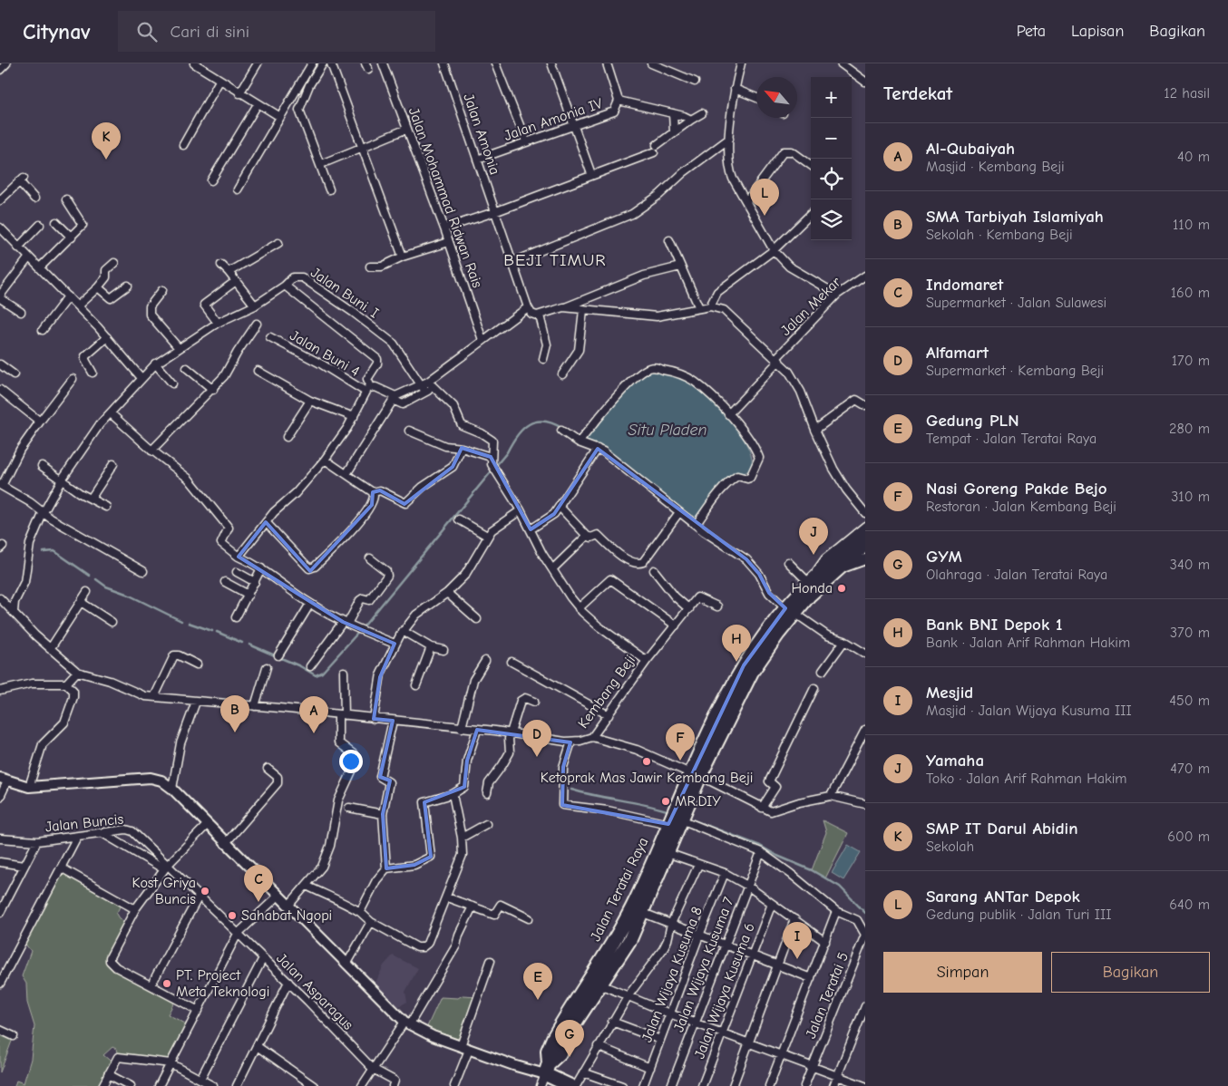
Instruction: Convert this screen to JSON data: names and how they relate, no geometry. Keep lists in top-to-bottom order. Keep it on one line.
{"streets":{"highway":["Jalan Teratai Raya"],"street":["Jalan Amonia IV","Jalan Amonia","Jalan Mohammad Ridwan Rais","Jalan Buni. I","Jalan Mekar","Jalan Buni 4","Kembang Beji","Jalan Buncis","Jalan Wijaya Kusuma 7","Jalan Wijaya Kusuma 8","Jalan Wijaya Kusuma 6","Jalan Asparagus","Jalan Teratai 5"]},"crossings":[["Jalan Amonia IV","Jalan Amonia"],["Jalan Buni. I","Jalan Buni 4"],["Jalan Buni. I","Kembang Beji"],["Jalan Buncis","Jalan Asparagus"]],"districts":["BEJI TIMUR"],"water":["Situ Pladen"],"places":["Honda","Ketoprak Mas Jawir Kembang Beji","MR.DIY","Kost Griya Buncis","Sahabat Ngopi","PT. Project Meta Teknologi"],"north":"top left","page":{"header":"Citynav","search":"Cari di sini","nav":["Peta","Lapisan","Bagikan"],"heading":["Terdekat","12 hasil"],"map_buttons":["+","−"],"pins":["K","L","J","H","B","A","D","F","C","I","E","G"],"list":[{"mark":"A","name":"Al-Qubaiyah","note":"Masjid · Kembang Beji","value":"40 m"},{"mark":"B","name":"SMA Tarbiyah Islamiyah","note":"Sekolah · Kembang Beji","value":"110 m"},{"mark":"C","name":"Indomaret","note":"Supermarket · Jalan Sulawesi","value":"160 m"},{"mark":"D","name":"Alfamart","note":"Supermarket · Kembang Beji","value":"170 m"},{"mark":"E","name":"Gedung PLN","note":"Tempat · Jalan Teratai Raya","value":"280 m"},{"mark":"F","name":"Nasi Goreng Pakde Bejo","note":"Restoran · Jalan Kembang Beji","value":"310 m"},{"mark":"G","name":"GYM","note":"Olahraga · Jalan Teratai Raya","value":"340 m"},{"mark":"H","name":"Bank BNI Depok 1","note":"Bank · Jalan Arif Rahman Hakim","value":"370 m"},{"mark":"I","name":"Mesjid","note":"Masjid · Jalan Wijaya Kusuma III","value":"450 m"},{"mark":"J","name":"Yamaha","note":"Toko · Jalan Arif Rahman Hakim","value":"470 m"},{"mark":"K","name":"SMP IT Darul Abidin","note":"Sekolah","value":"600 m"},{"mark":"L","name":"Sarang ANTar Depok","note":"Gedung publik · Jalan Turi III","value":"640 m"}],"buttons":["Simpan","Bagikan"]}}
